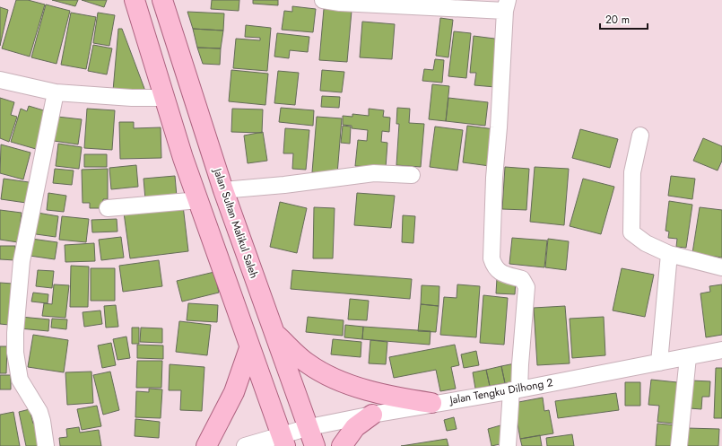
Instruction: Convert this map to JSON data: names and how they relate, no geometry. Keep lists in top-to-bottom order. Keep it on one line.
{"streets":{"main road":["Jalan Sultan Malikul Saleh"],"street":["Jalan Tengku Dilhong 2"]},"crossings":[["Jalan Sultan Malikul Saleh","Jalan Tengku Dilhong 2"]],"scale_bar":"20 m"}
